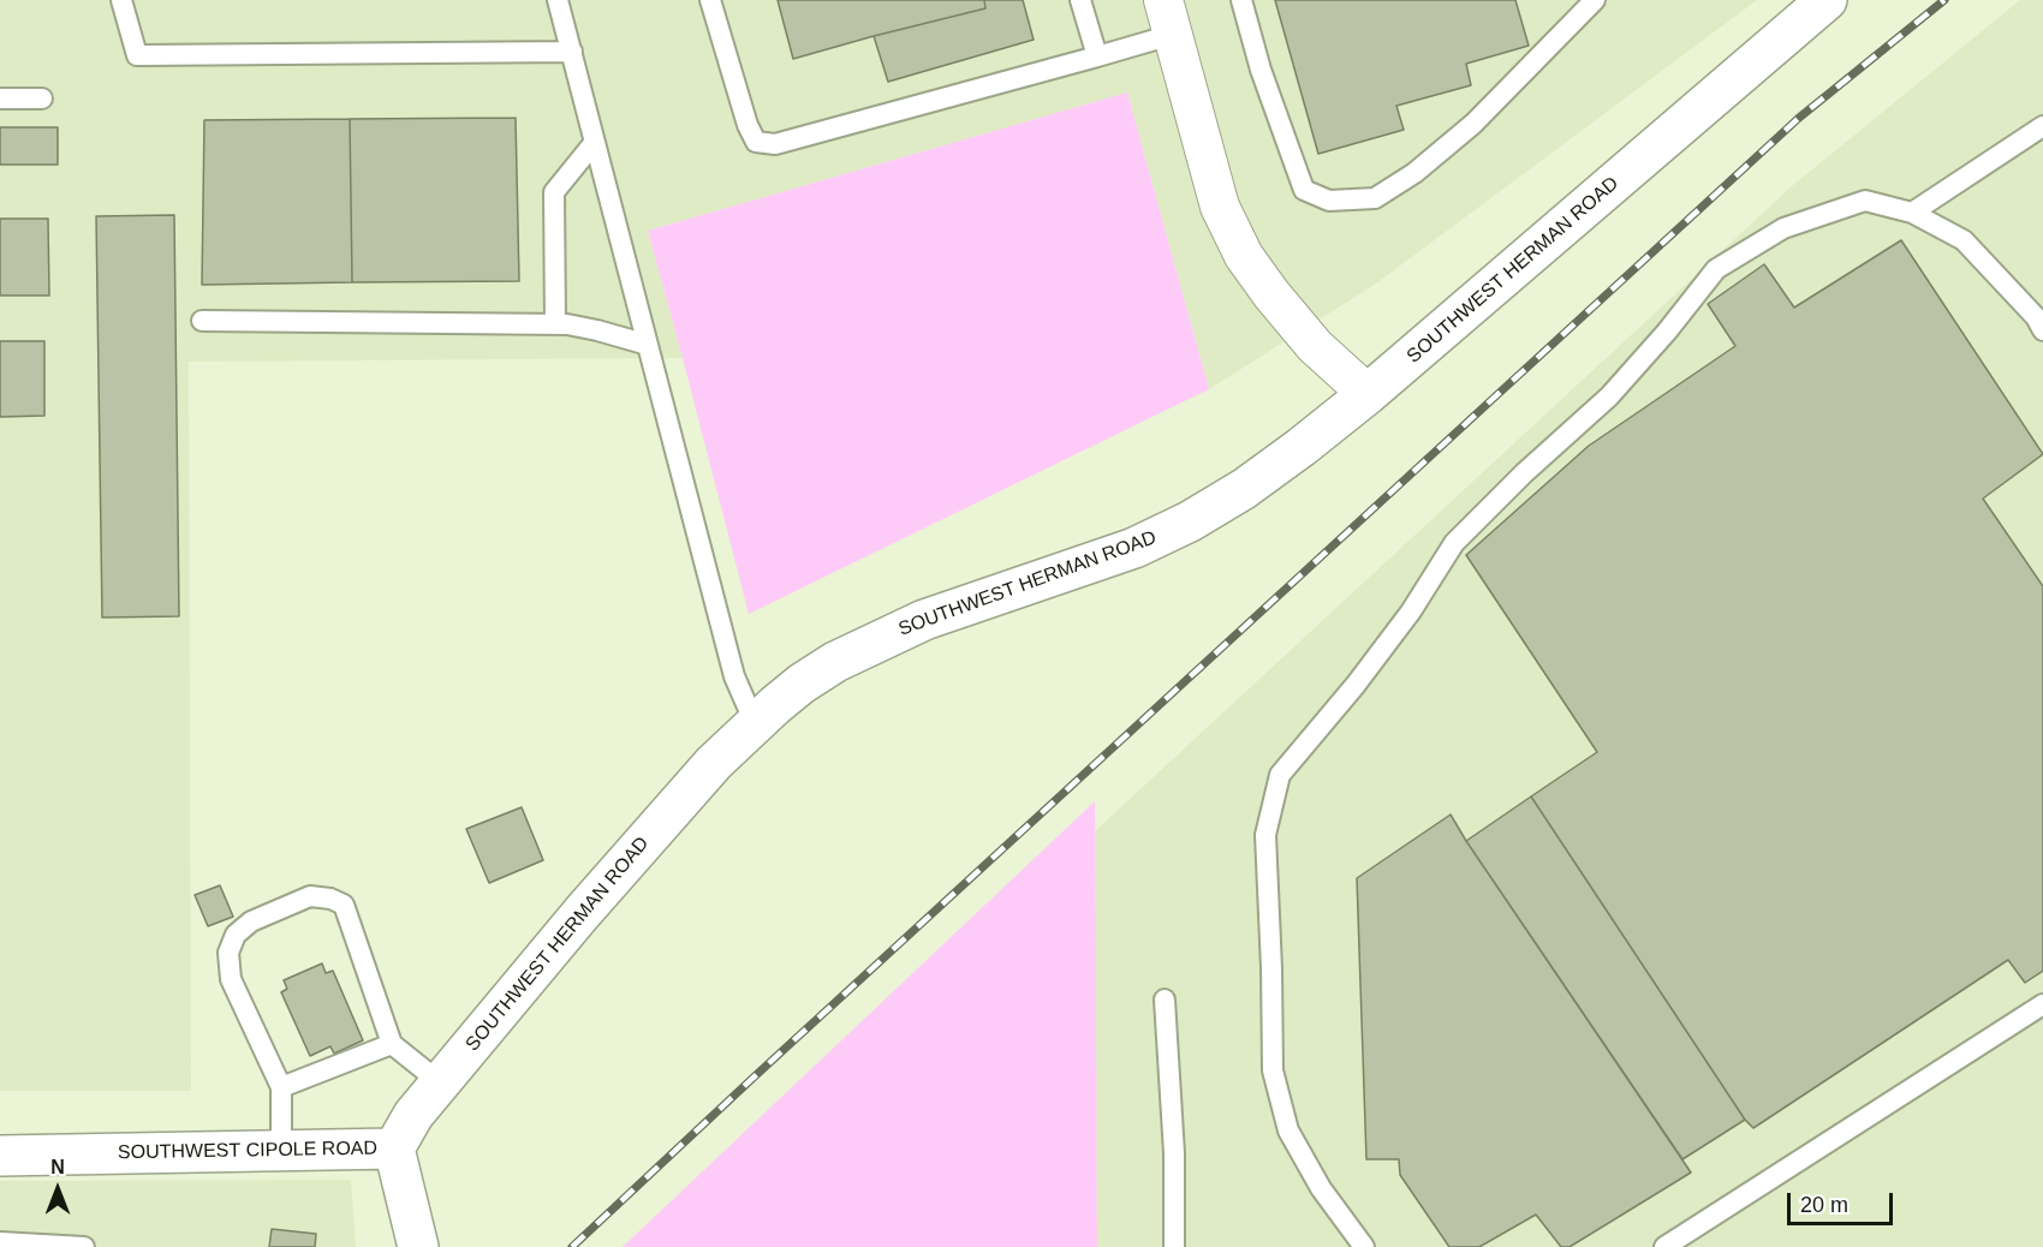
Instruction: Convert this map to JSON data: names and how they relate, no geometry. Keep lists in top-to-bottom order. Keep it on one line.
{"streets":{"street":["SOUTHWEST HERMAN ROAD","SOUTHWEST CIPOLE ROAD"]},"crossings":[["SOUTHWEST HERMAN ROAD","SOUTHWEST CIPOLE ROAD"]],"scale_bar":"20 m","north":"top"}
